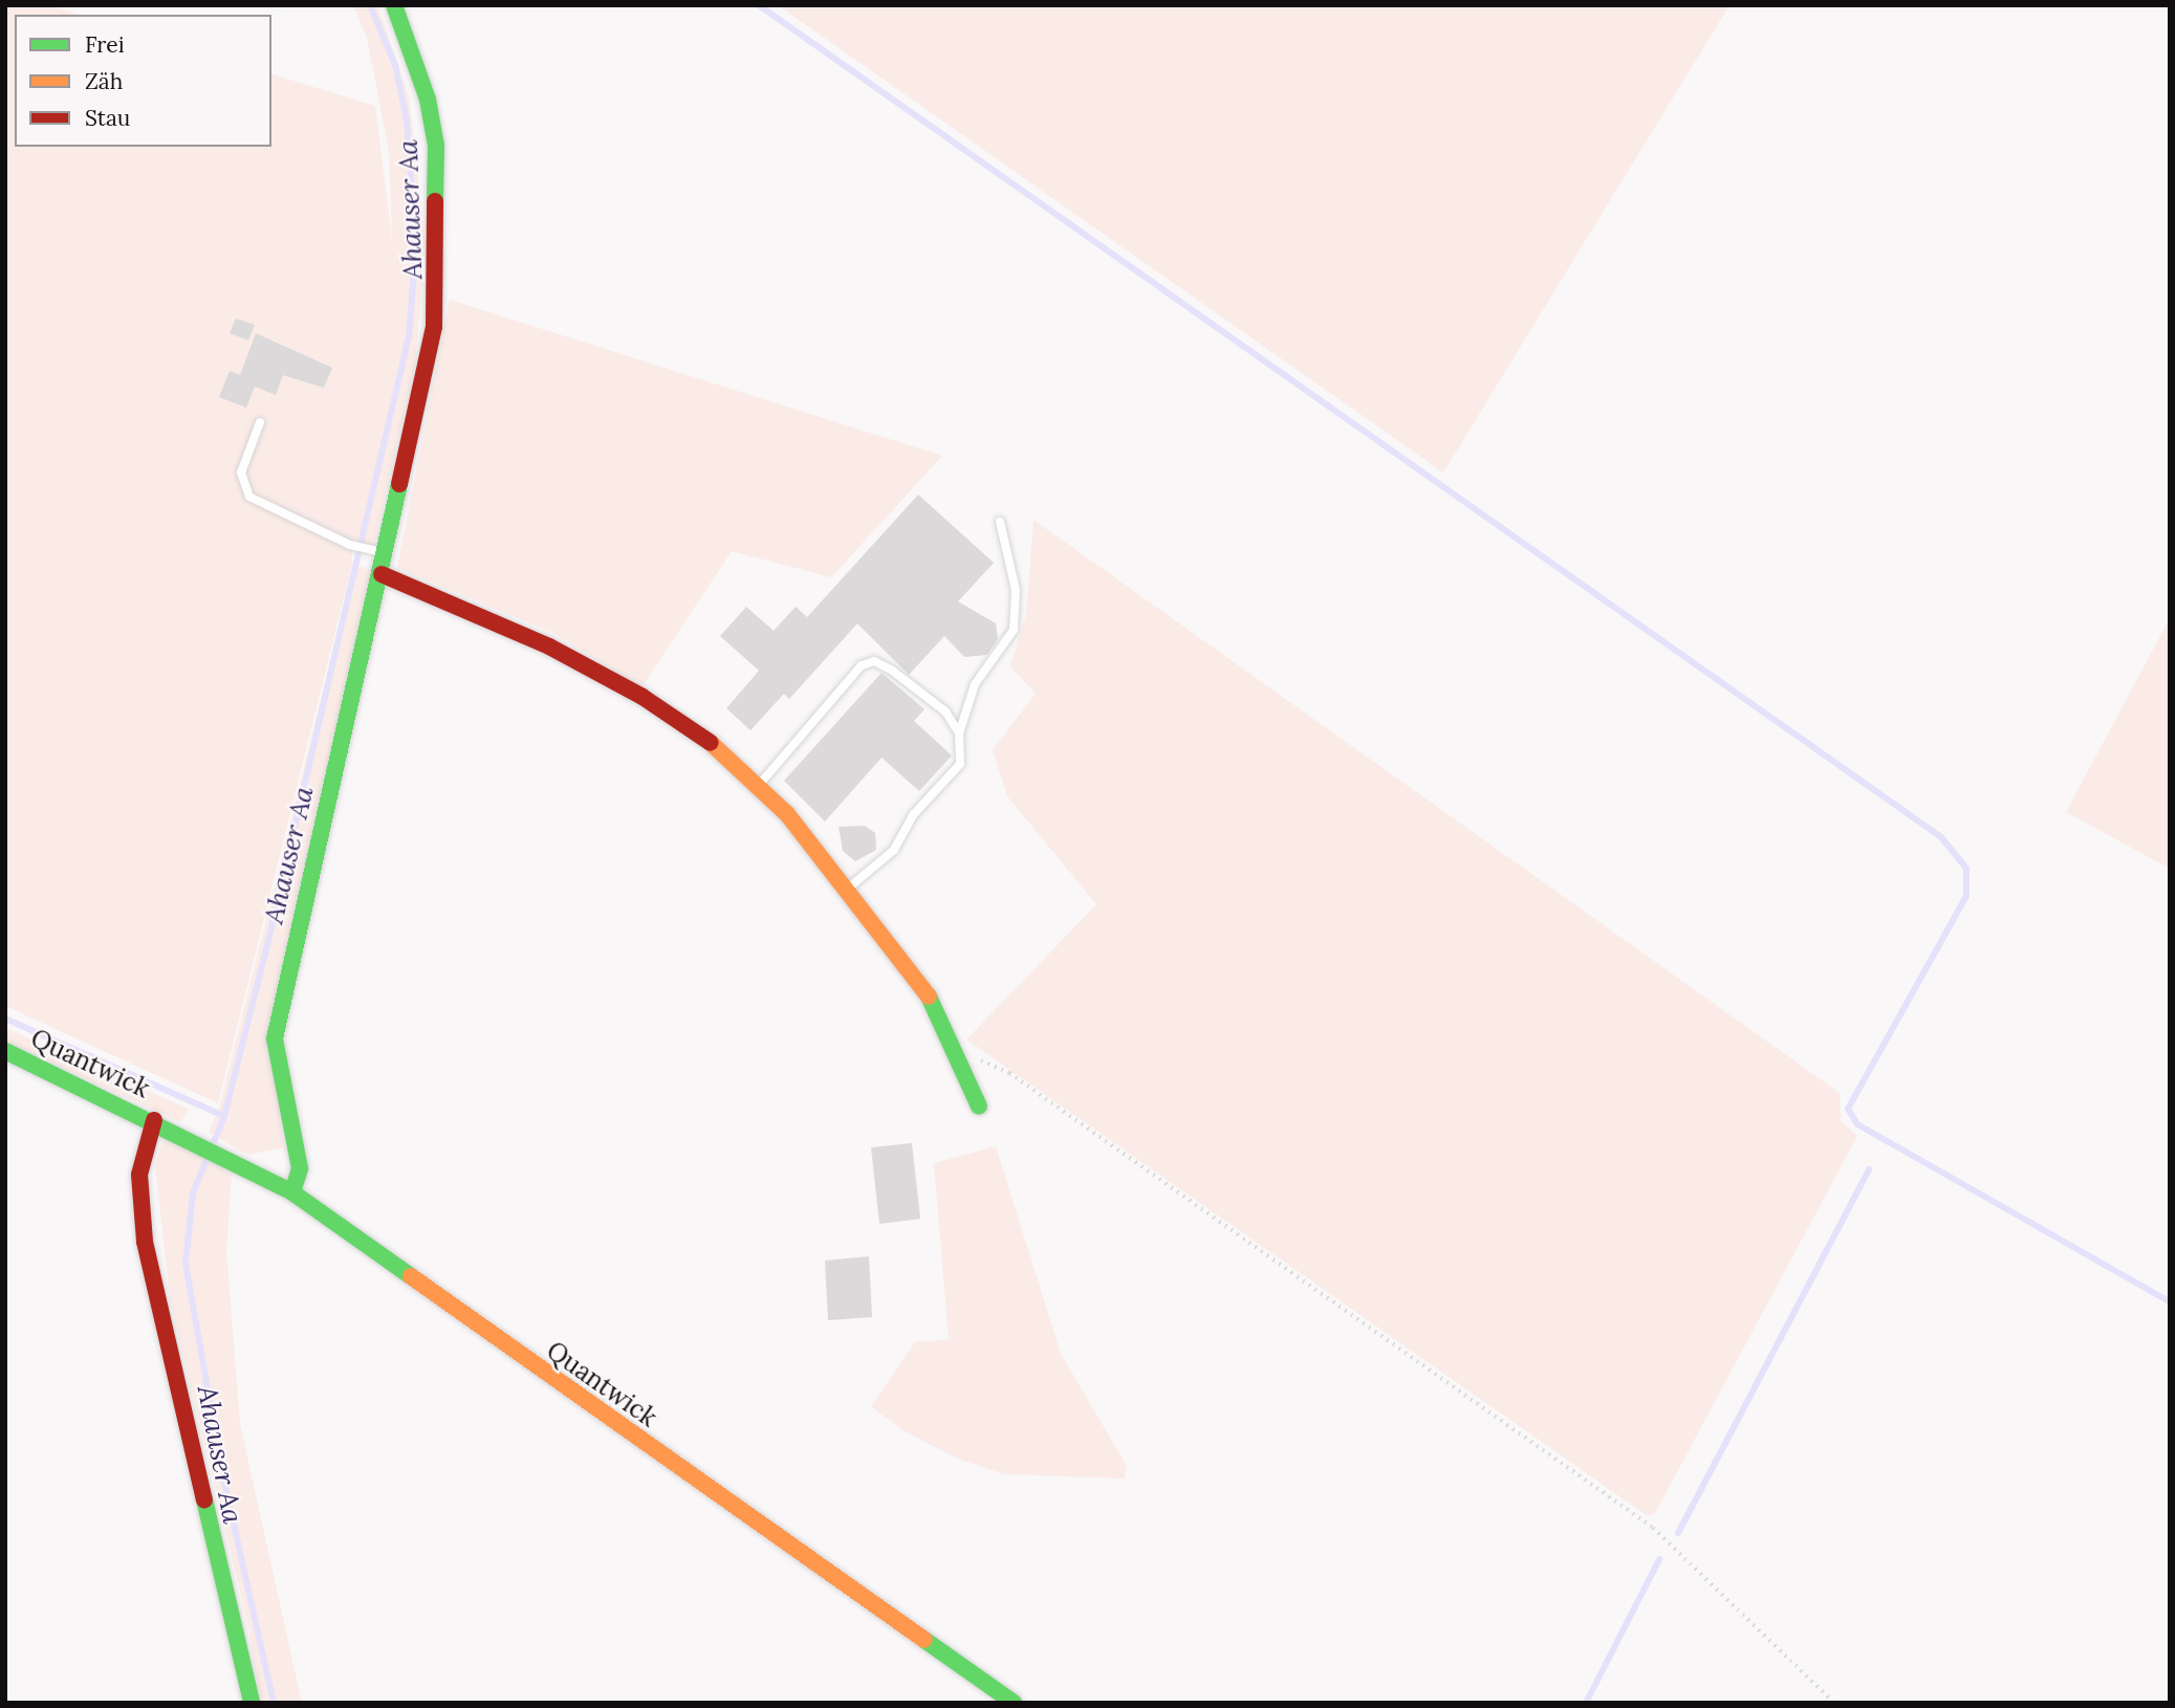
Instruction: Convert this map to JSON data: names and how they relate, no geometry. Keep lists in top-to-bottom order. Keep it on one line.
{"streets":{"street":["Quantwick"]},"water":["Ahauser Aa"],"legend":["Frei","Zäh","Stau"]}
